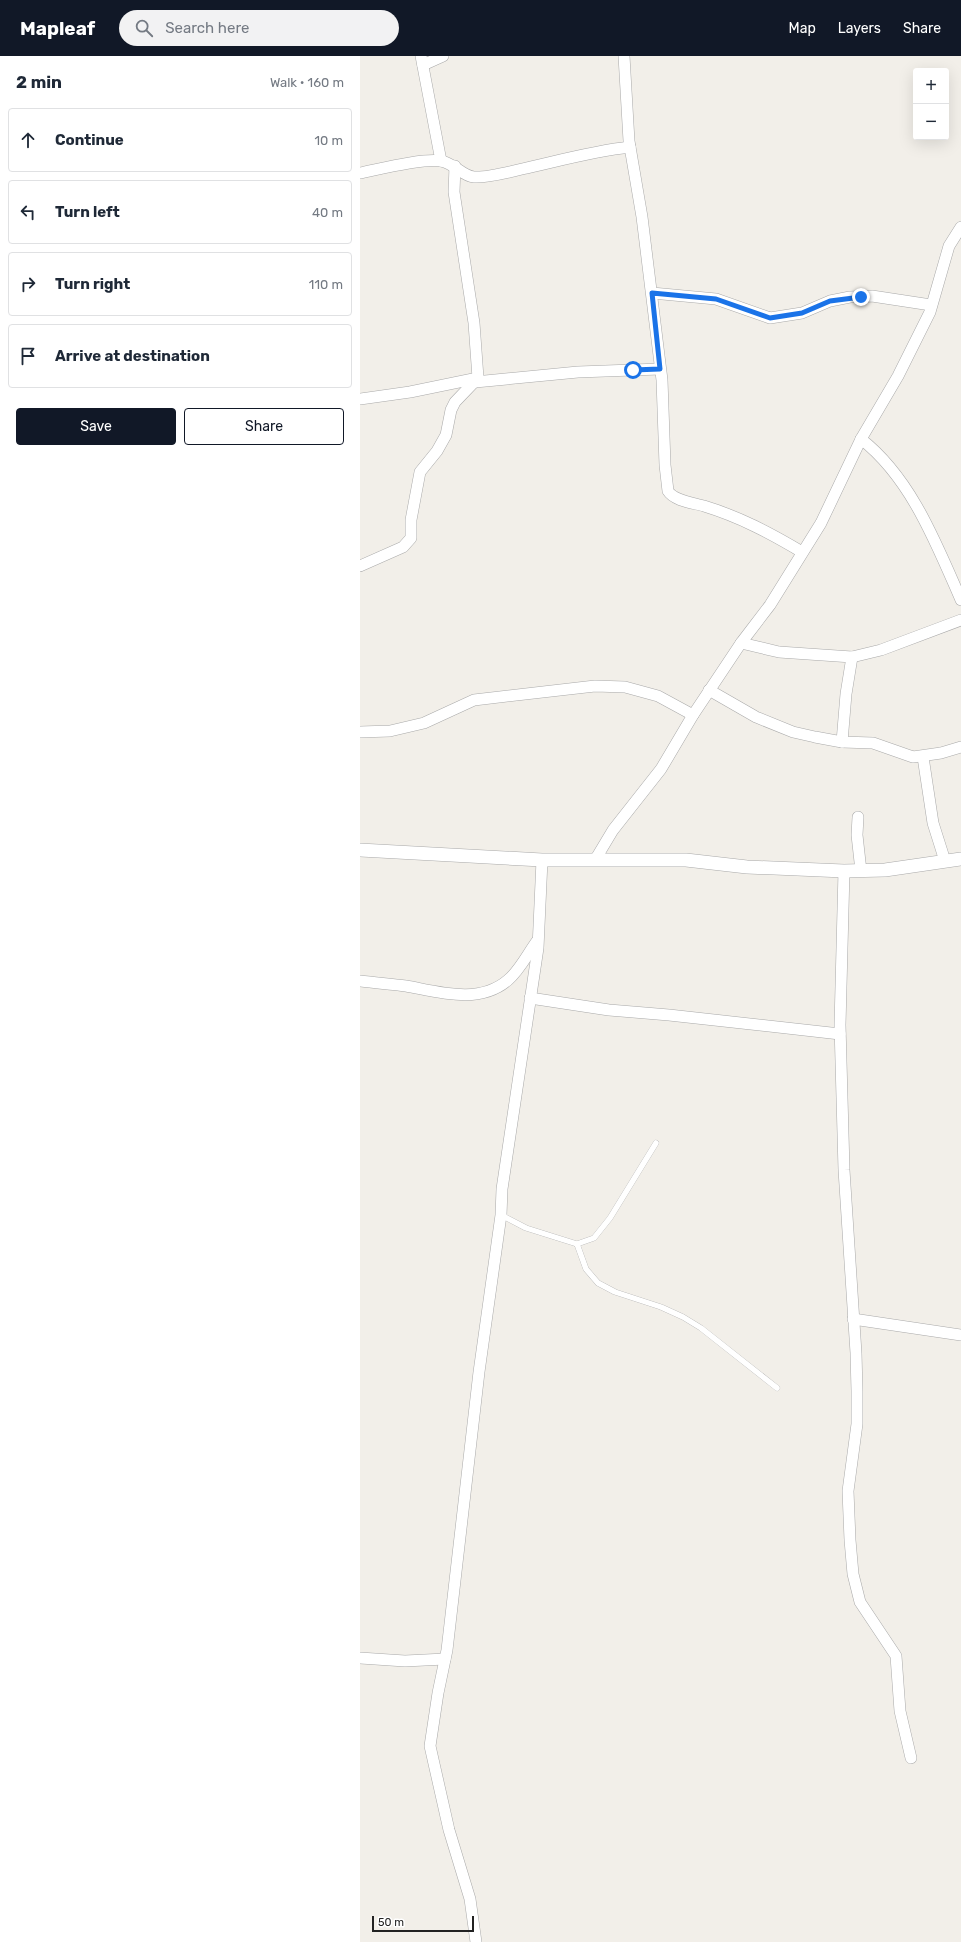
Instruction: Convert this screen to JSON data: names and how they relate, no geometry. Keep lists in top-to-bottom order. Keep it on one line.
{"scale_bar":"50 m","page":{"header":"Mapleaf","search":"Search here","nav":["Map","Layers","Share"],"heading":["2 min","Walk · 160 m"],"map_buttons":["+","−"],"list":[["Continue","10 m"],["Turn left","40 m"],["Turn right","110 m"],"Arrive at destination"],"buttons":["Save","Share"],"scale":"50 m"}}
